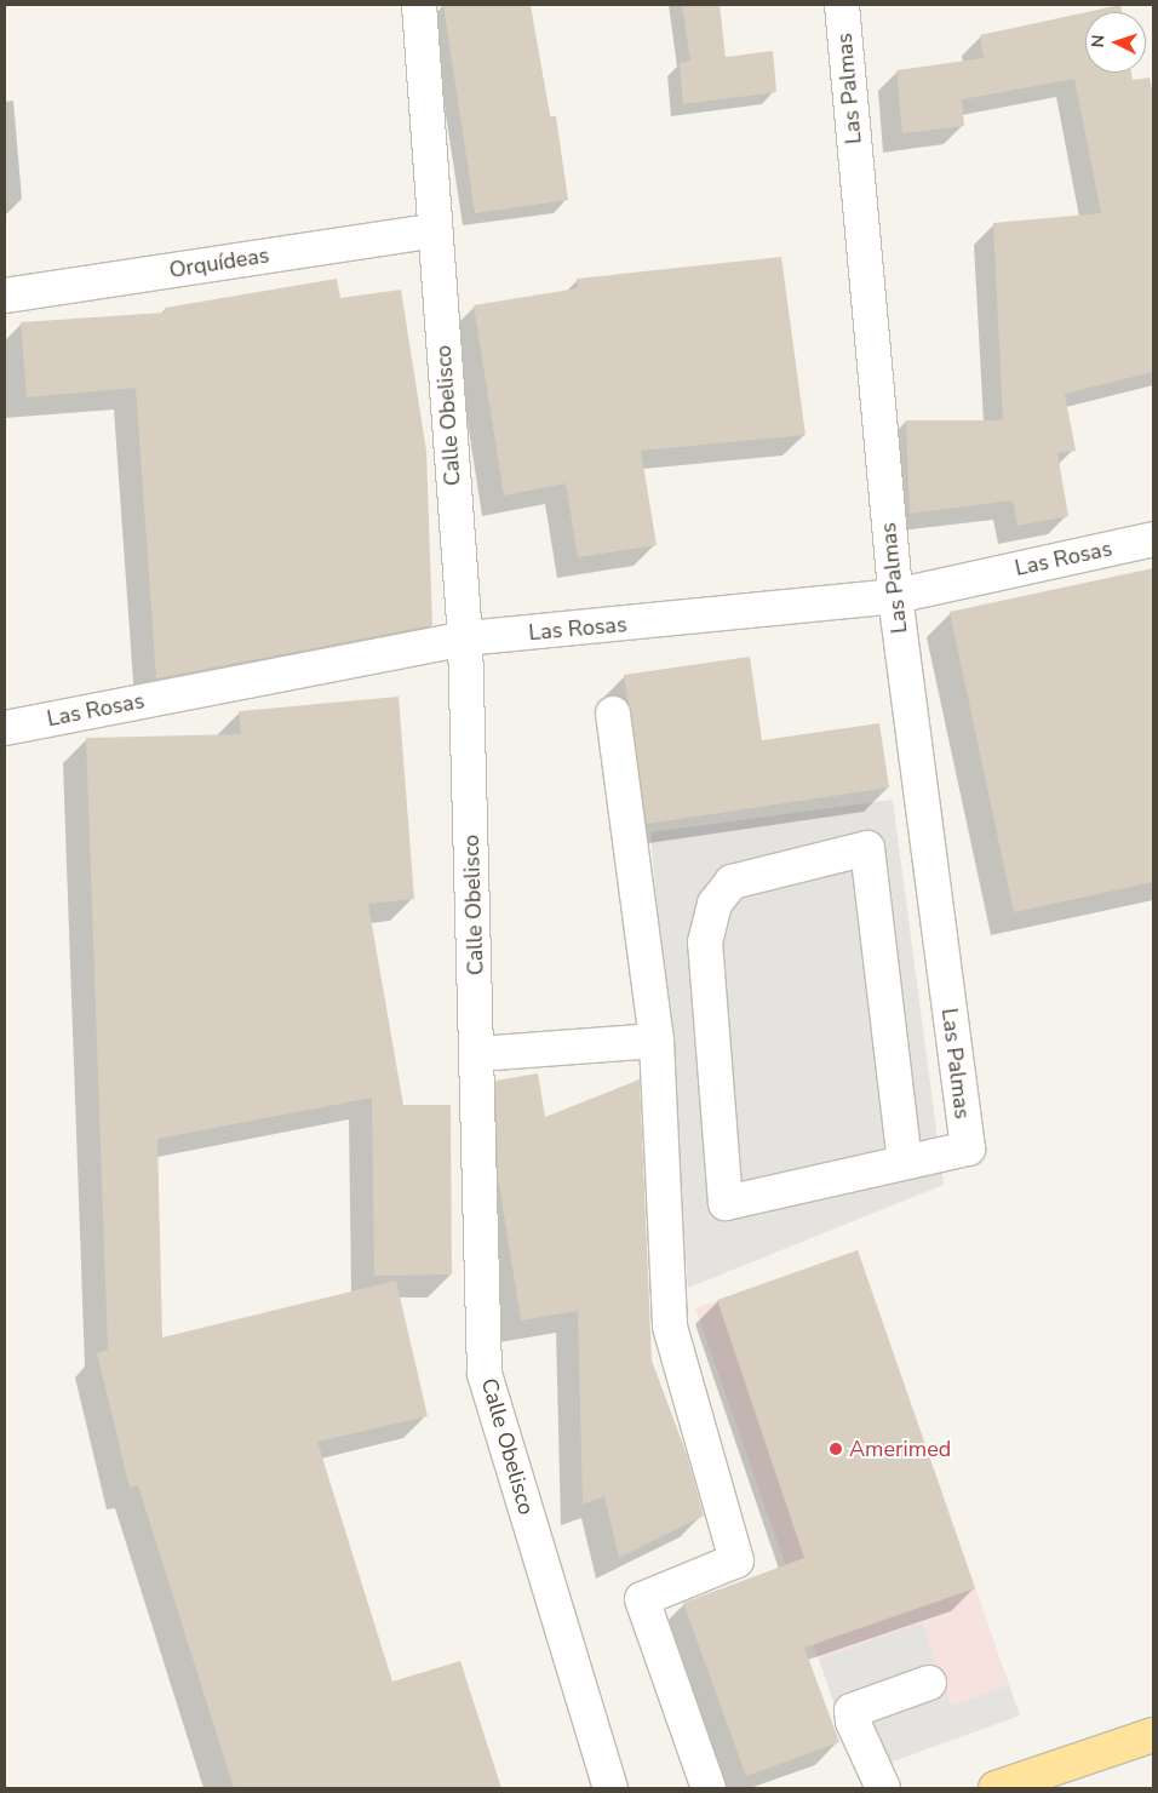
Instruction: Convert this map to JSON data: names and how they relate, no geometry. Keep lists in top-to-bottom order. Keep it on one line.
{"streets":{"street":["Las Palmas","Orquídeas","Calle Obelisco","Las Rosas"]},"crossings":[["Las Palmas","Las Rosas"],["Orquídeas","Calle Obelisco"],["Calle Obelisco","Las Rosas"]],"places":["Amerimed"],"north":"left"}
